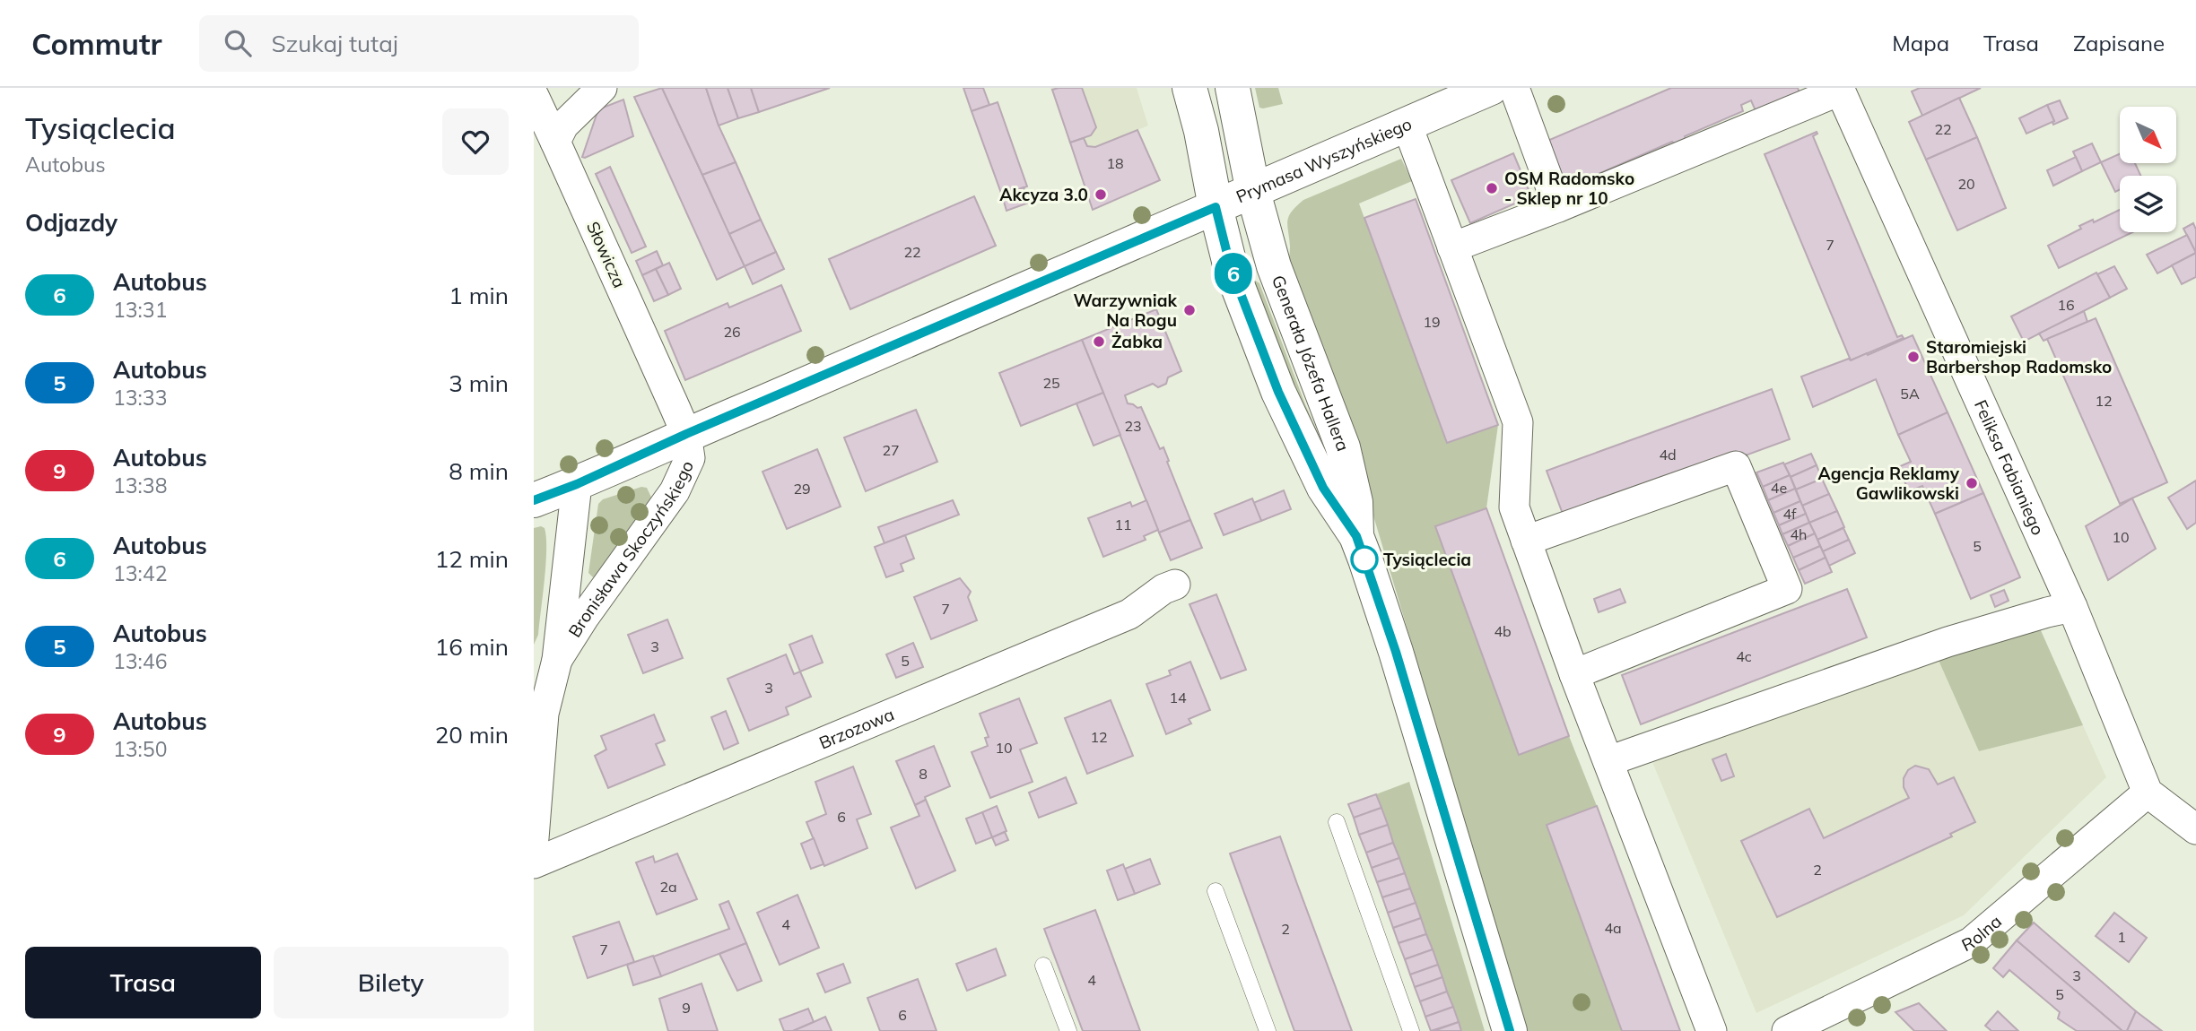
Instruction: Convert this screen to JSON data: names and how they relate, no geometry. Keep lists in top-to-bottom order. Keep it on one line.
{"streets":{"street":["Prymasa Wyszyńskiego","Słowicza","Generała Józefa Hallera","Feliksa Fabianiego","Bronisława Skoczyńskiego","Brzozowa","Rolna"]},"crossings":[["Prymasa Wyszyńskiego","Słowicza"],["Prymasa Wyszyńskiego","Generała Józefa Hallera"],["Prymasa Wyszyńskiego","Bronisława Skoczyńskiego"],["Słowicza","Bronisława Skoczyńskiego"],["Feliksa Fabianiego","Rolna"]],"places":["OSM Radomsko - Sklep nr 10","Akcyza 3.0","Warzywniak Na Rogu","Żabka","Staromiejski Barbershop Radomsko","Agencja Reklamy Gawlikowski","Tysiąclecia"],"lines":["bus line 6"],"house_numbers":["22","18","20","7","22","16","19","26","25","5A","12","23","27","4d","4e","29","4f","11","4h","10","5","7","4b","3","4c","5","3","14","12","10","8","6","2","2a","4","4a","2","1","7","3","4","5","9","6"],"north":"bottom right","page":{"header":"Commutr","search":"Szukaj tutaj","nav":["Mapa","Trasa","Zapisane"],"heading":[["Tysiąclecia","Autobus"],"Odjazdy"],"on_map":"6","list":[{"mark":"6","name":"Autobus","note":"13:31","value":"1 min"},{"mark":"5","name":"Autobus","note":"13:33","value":"3 min"},{"mark":"9","name":"Autobus","note":"13:38","value":"8 min"},{"mark":"6","name":"Autobus","note":"13:42","value":"12 min"},{"mark":"5","name":"Autobus","note":"13:46","value":"16 min"},{"mark":"9","name":"Autobus","note":"13:50","value":"20 min"}],"buttons":["Trasa","Bilety"]}}
